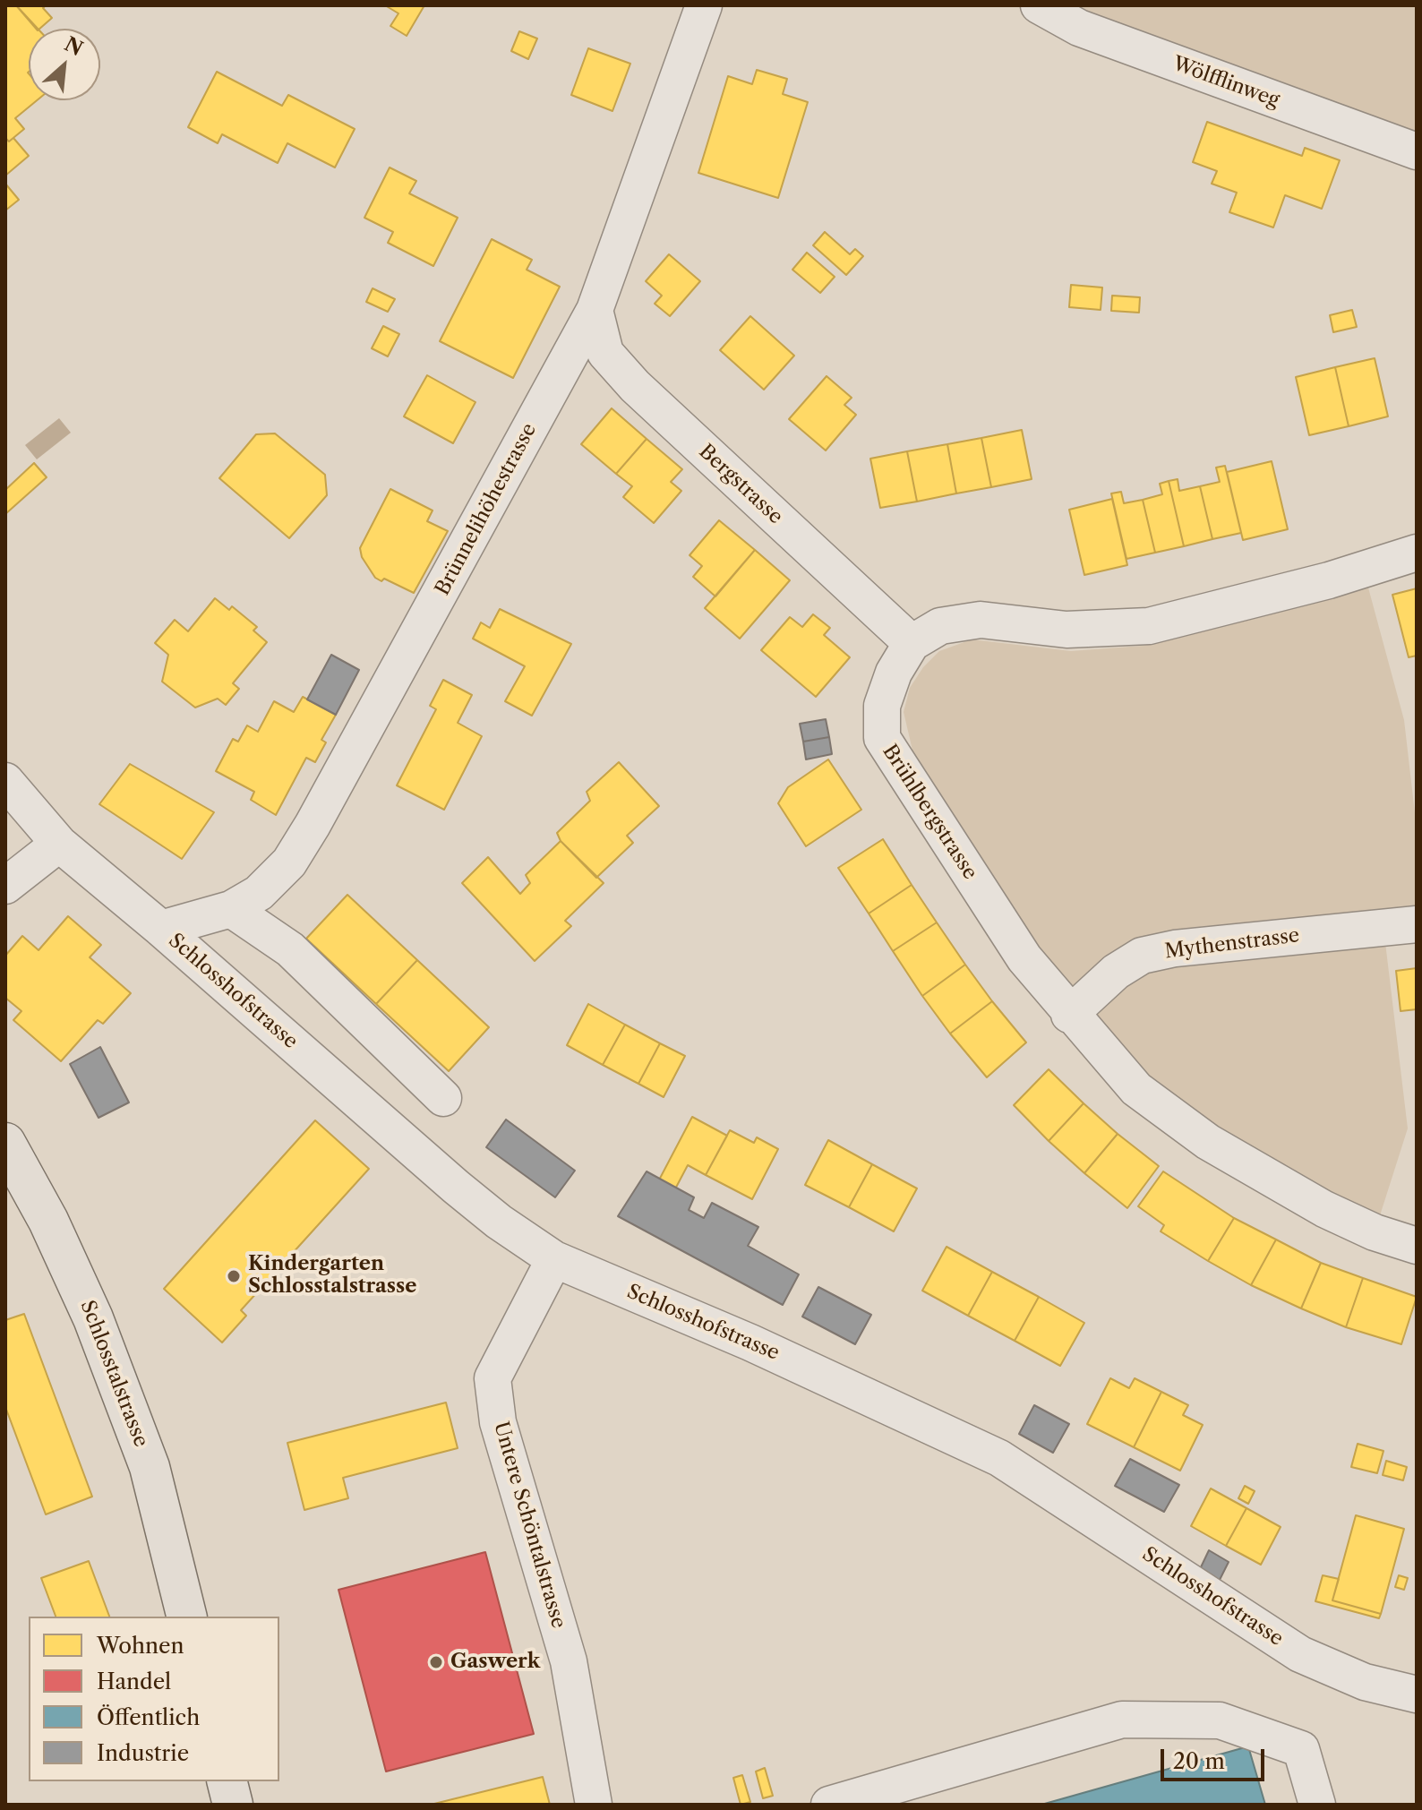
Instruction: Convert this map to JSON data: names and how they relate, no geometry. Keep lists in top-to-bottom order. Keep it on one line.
{"streets":{"main road":["Schlosstalstrasse"],"street":["Wölfflinweg","Bergstrasse","Brünnelihöhestrasse","Brühlbergstrasse","Mythenstrasse","Schlosshofstrasse","Untere Schöntalstrasse"]},"crossings":[["Bergstrasse","Brünnelihöhestrasse"],["Bergstrasse","Brühlbergstrasse"],["Brünnelihöhestrasse","Schlosshofstrasse"],["Brühlbergstrasse","Mythenstrasse"],["Schlosshofstrasse","Untere Schöntalstrasse"]],"places":["Kindergarten Schlosstalstrasse","Gaswerk"],"legend":["Wohnen","Handel","Öffentlich","Industrie"],"scale_bar":"20 m","north":"top right"}
